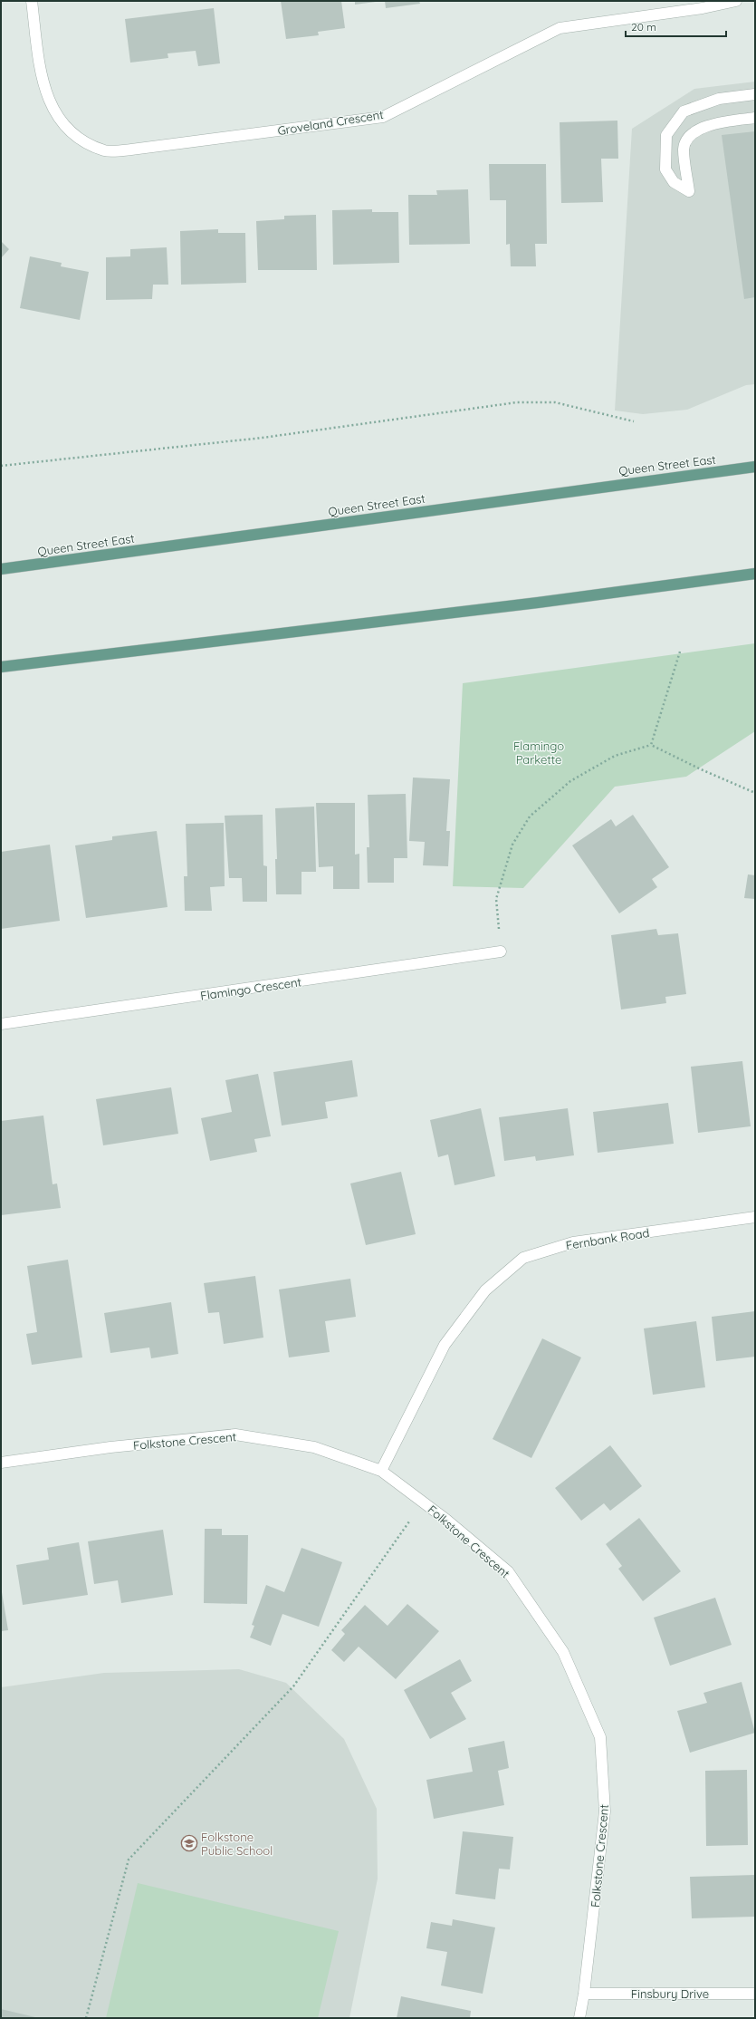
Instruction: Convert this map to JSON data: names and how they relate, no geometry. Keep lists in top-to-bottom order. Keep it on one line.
{"streets":{"main road":["Queen Street East"],"street":["Groveland Crescent","Flamingo Crescent","Fernbank Road","Folkstone Crescent","Finsbury Drive"]},"crossings":[["Fernbank Road","Folkstone Crescent"],["Folkstone Crescent","Finsbury Drive"]],"parks":["Flamingo Parkette"],"places":{"school or university":["Folkstone Public School"]},"scale_bar":"20 m"}
